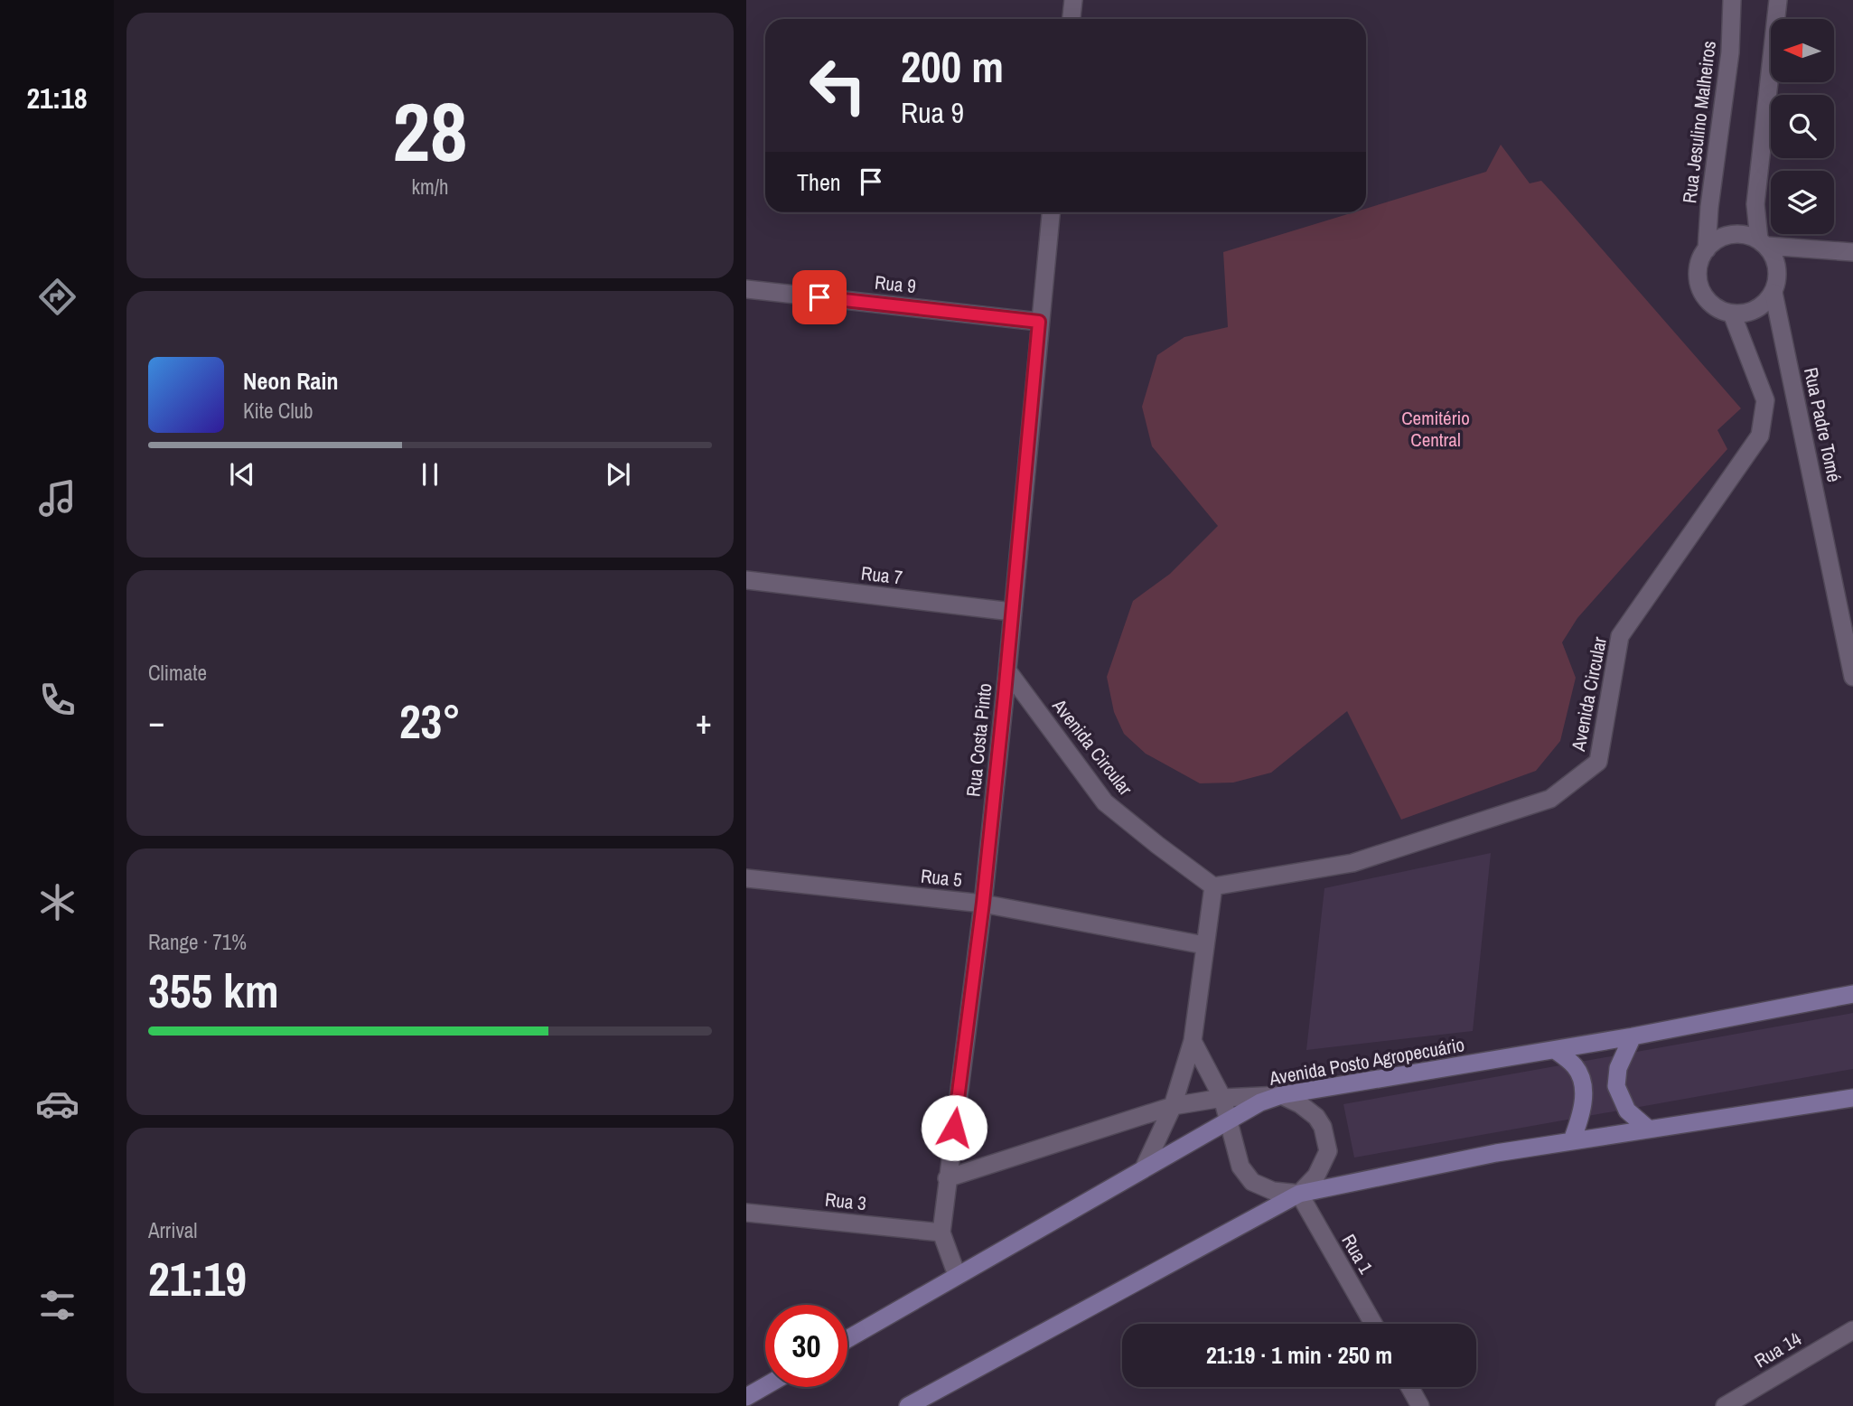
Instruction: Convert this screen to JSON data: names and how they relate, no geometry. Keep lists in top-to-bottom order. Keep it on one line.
{"streets":{"main road":["Avenida Posto Agropecuário"],"street":["Rua Jesulino Malheiros","Rua 9","Rua Padre Tomé","Rua 7","Avenida Circular","Rua Costa Pinto","Rua 5","Rua 3","Rua 1","Rua 14"]},"crossings":[["Rua Jesulino Malheiros","Rua Padre Tomé"],["Rua Jesulino Malheiros","Avenida Circular"],["Rua 9","Rua Costa Pinto"],["Rua Padre Tomé","Avenida Circular"],["Rua 7","Rua Costa Pinto"],["Avenida Circular","Rua Costa Pinto"],["Rua Costa Pinto","Rua 5"],["Rua Costa Pinto","Avenida Posto Agropecuário"],["Rua Costa Pinto","Rua 3"],["Avenida Posto Agropecuário","Rua 1"]],"parks":["Cemitério Central"],"north":"left","page":{"tabs":"21:18","tile":[["28","km/h"],"Climate",["Range · 71%","355 km"],["Arrival","21:19"]],"turn":["200 m","Rua 9"],"then":"Then","song":["Neon Rain","Kite Club"],"heat":["−","23°","+"],"limit":"30","trip":"21:19 · 1 min · 250 m"}}
